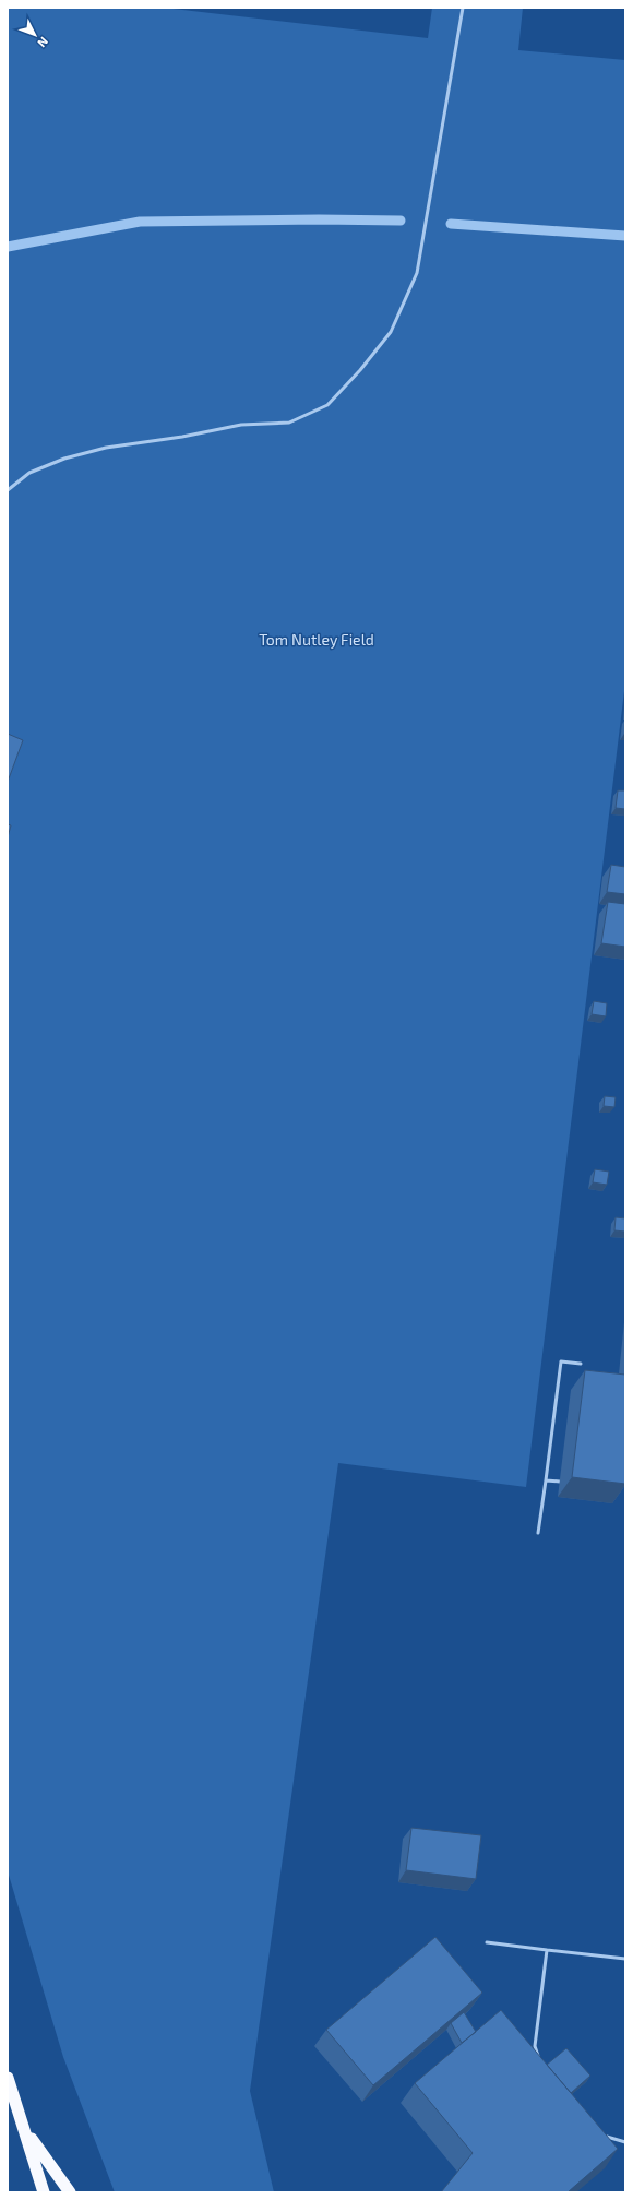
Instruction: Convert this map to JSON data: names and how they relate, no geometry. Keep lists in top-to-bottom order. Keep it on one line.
{"parks":["Tom Nutley Field"],"north":"bottom right"}
